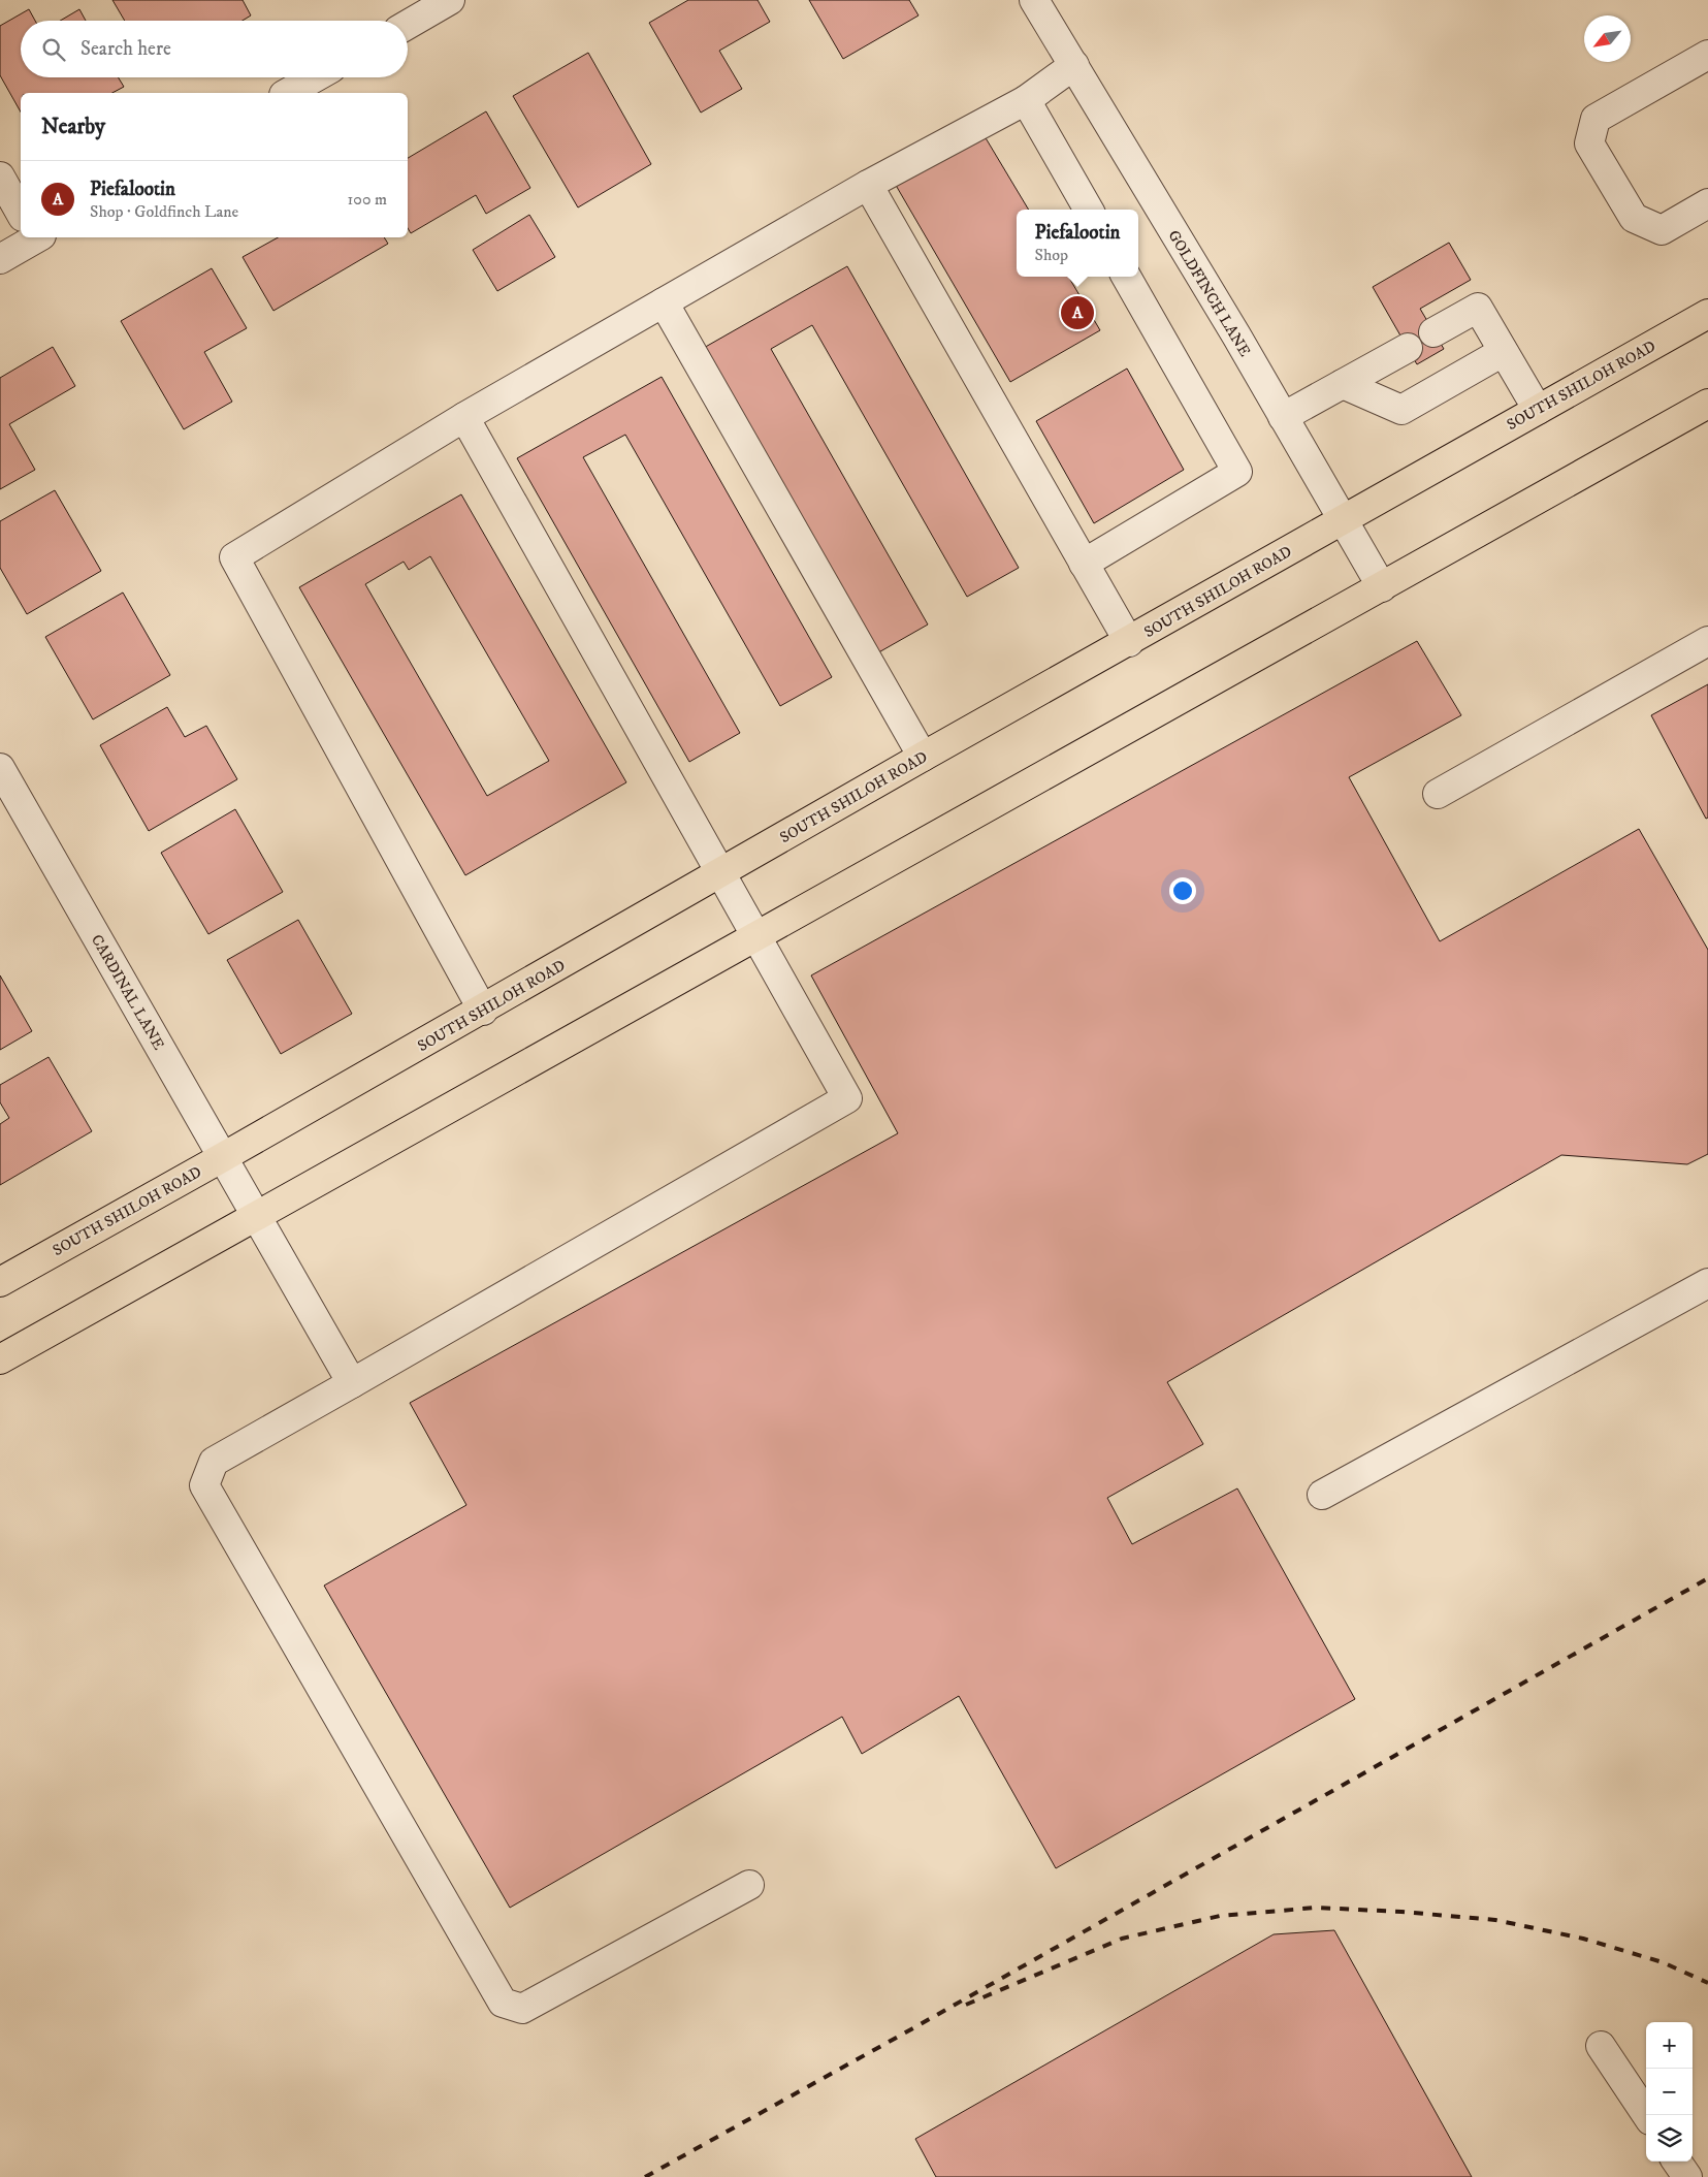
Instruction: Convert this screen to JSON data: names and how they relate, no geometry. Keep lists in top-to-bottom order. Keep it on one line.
{"streets":{"main road":["SOUTH SHILOH ROAD"],"street":["GOLDFINCH LANE","CARDINAL LANE"]},"crossings":[["GOLDFINCH LANE","SOUTH SHILOH ROAD"],["SOUTH SHILOH ROAD","CARDINAL LANE"]],"north":"bottom left","page":{"search":"Search here","heading":"Nearby","list":[{"mark":"A","name":"Piefalootin","note":"Shop · Goldfinch Lane","value":"100 m"}],"popup":["Piefalootin","Shop"],"pins":"A","map_buttons":["+","−"]}}
